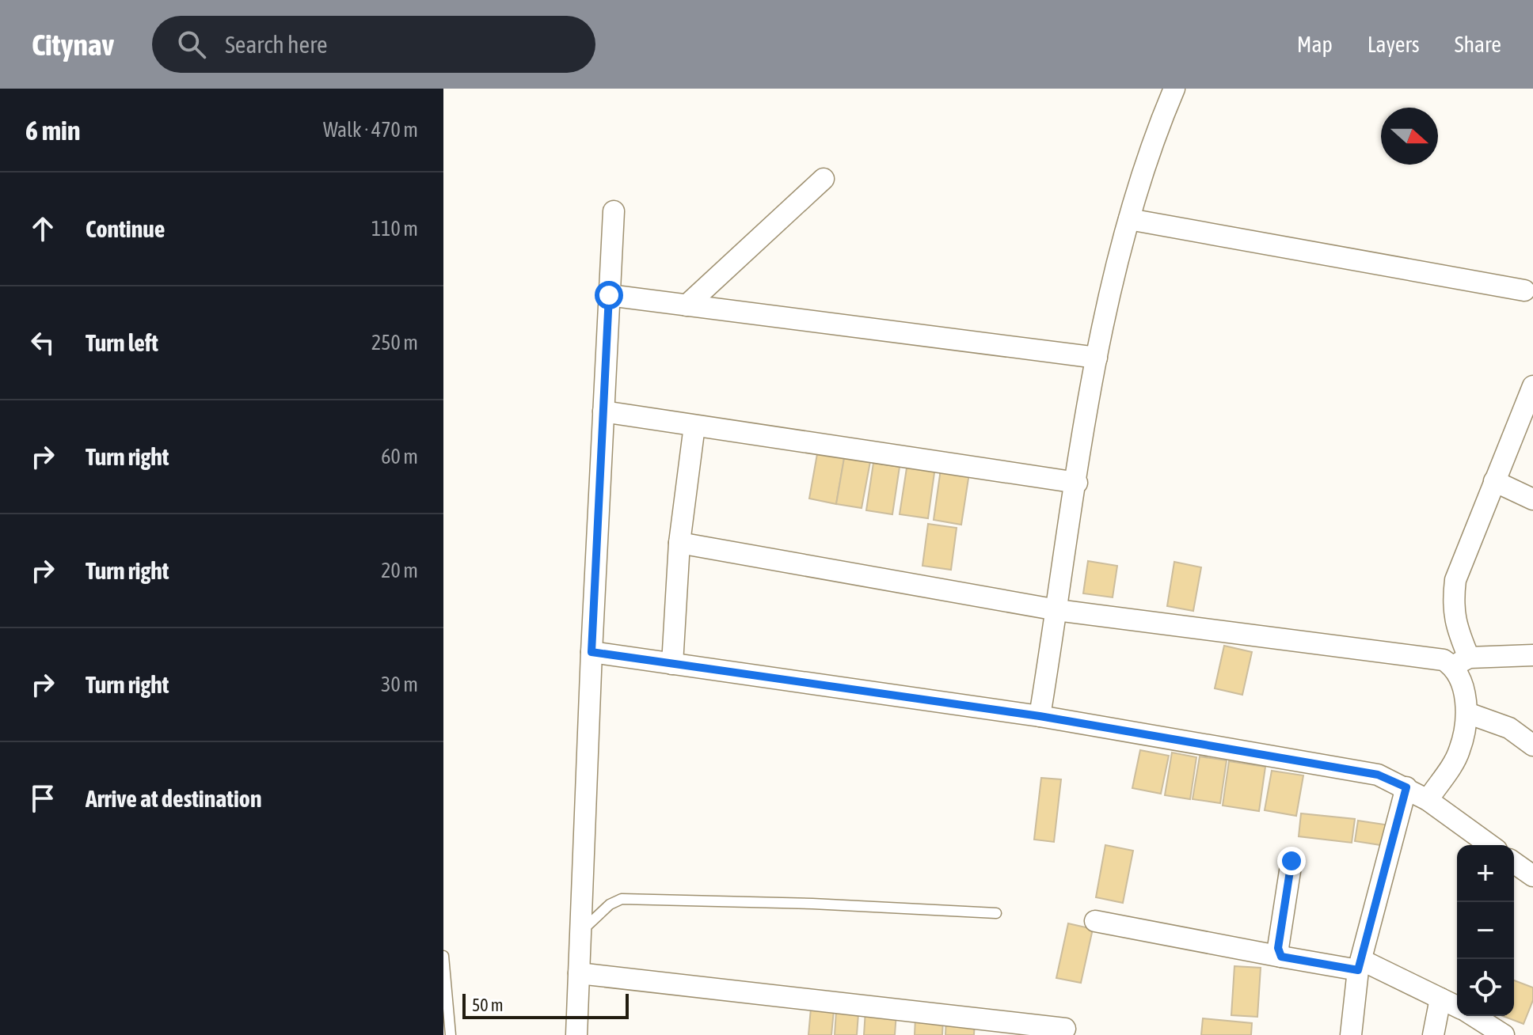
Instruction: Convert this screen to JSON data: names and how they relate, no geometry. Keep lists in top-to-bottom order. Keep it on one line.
{"scale_bar":"50 m","north":"right","page":{"header":"Citynav","search":"Search here","nav":["Map","Layers","Share"],"heading":["6 min","Walk · 470 m"],"list":[["Continue","110 m"],["Turn left","250 m"],["Turn right","60 m"],["Turn right","20 m"],["Turn right","30 m"],"Arrive at destination"],"map_buttons":["+","−"],"scale":"50 m"}}
